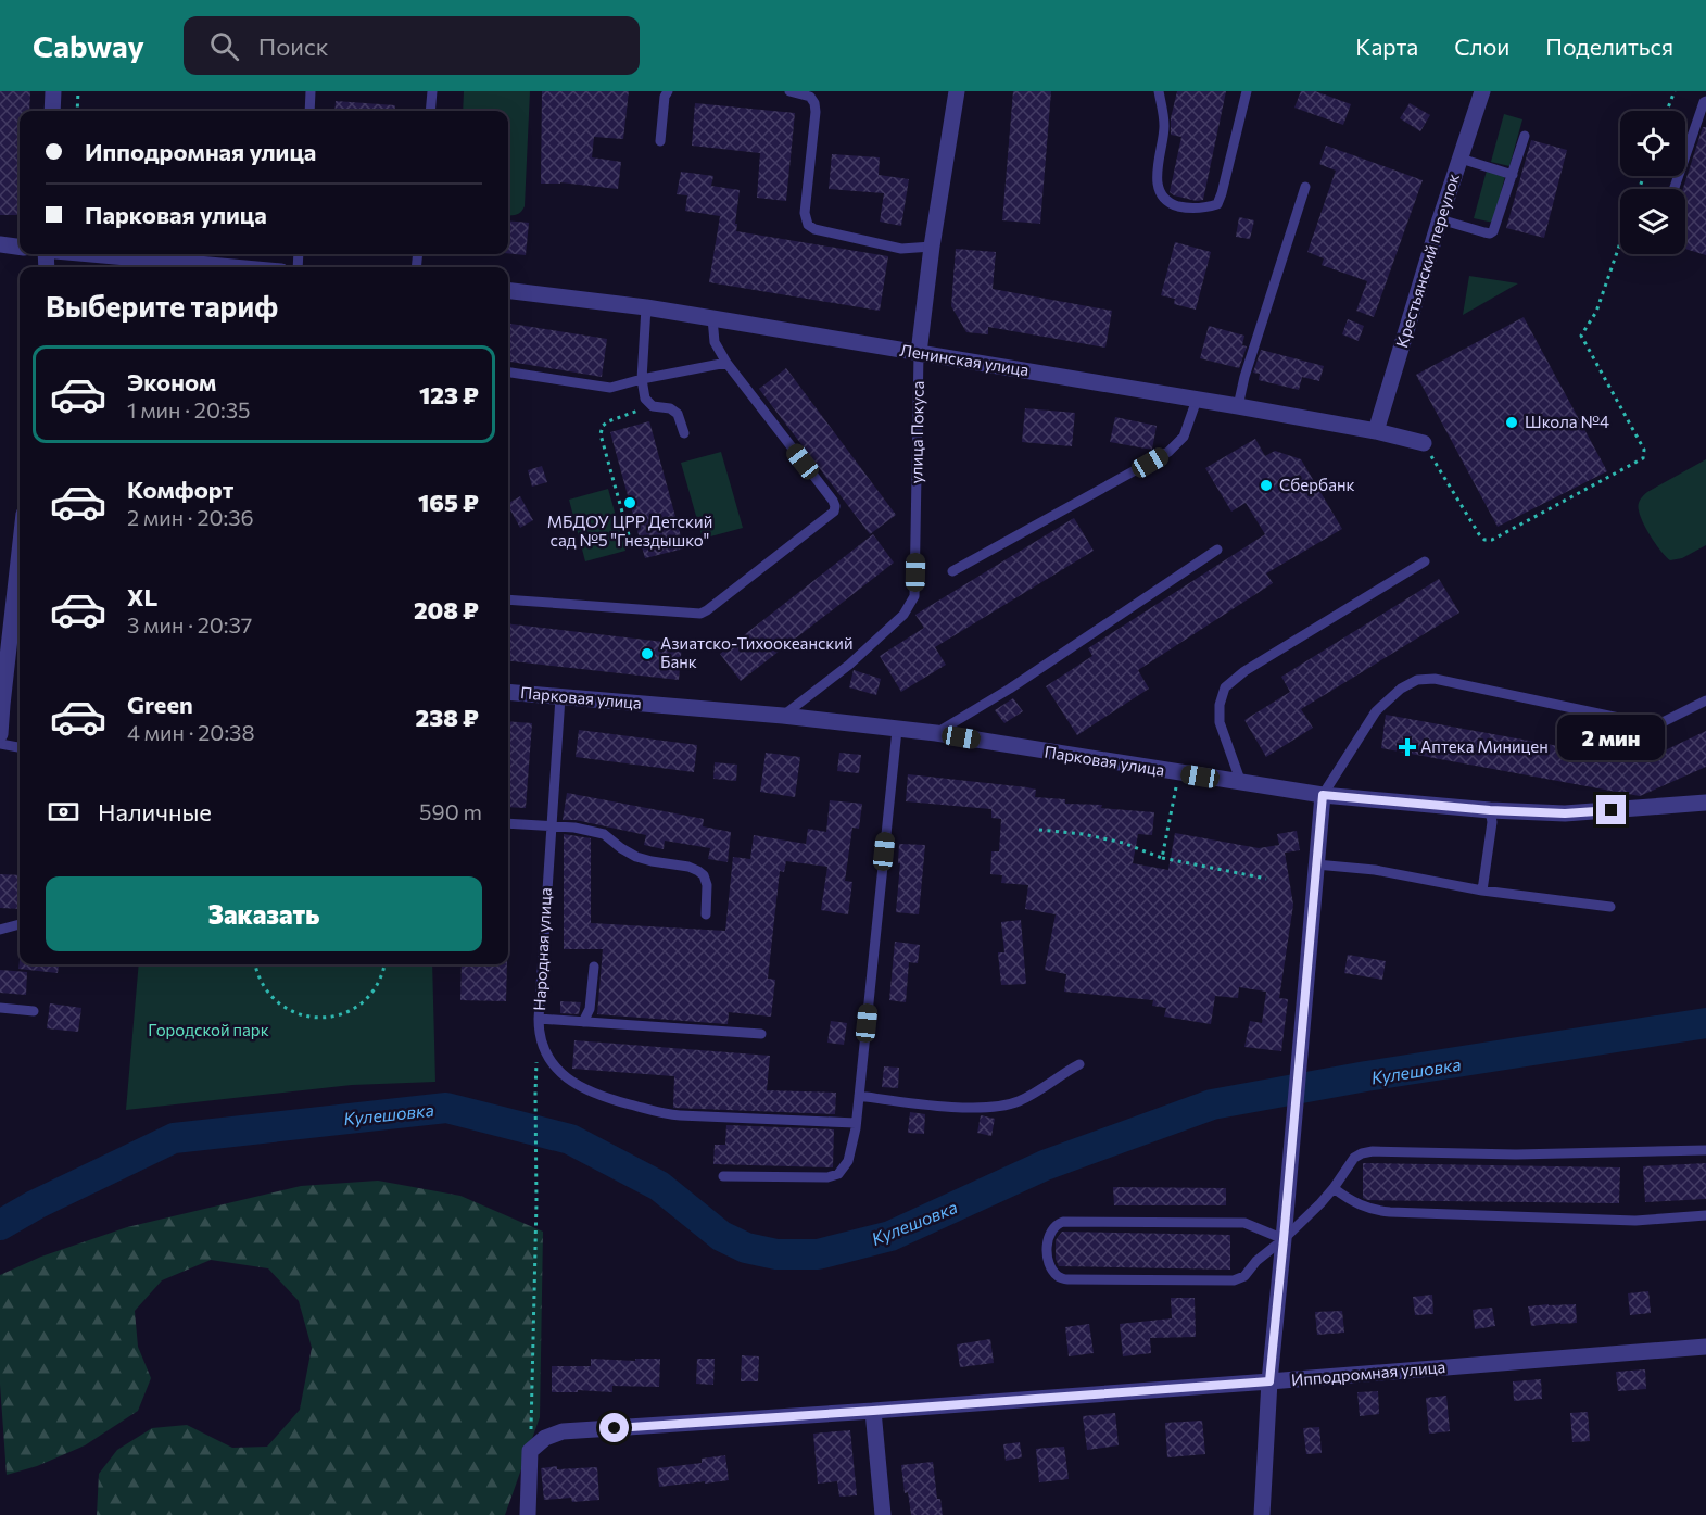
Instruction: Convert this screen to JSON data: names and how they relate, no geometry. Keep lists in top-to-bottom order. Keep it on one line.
{"streets":{"street":["Крестьянский переулок","Ленинская улица","улица Покуса","Парковая улица","Ипподромная улица"],"lane":["Народная улица"]},"crossings":[["Крестьянский переулок","Ленинская улица"],["Ленинская улица","улица Покуса"],["улица Покуса","Парковая улица"],["Парковая улица","Народная улица"]],"water":["Кулешовка"],"parks":["Городской парк"],"places":{"other":["Школа №4","Сбербанк","МБДОУ ЦРР Детский сад №5 \"Гнездышко\"","Азиатско-Тихоокеанский Банк"],"health":["Аптека Миницен"]},"page":{"header":"Cabway","search":"Поиск","nav":["Карта","Слои","Поделиться"],"banner":["Ипподромная улица","Парковая улица"],"heading":"Выберите тариф","list":[{"name":"Эконом","note":"1 мин · 20:35","value":"123 ₽"},{"name":"Комфорт","note":"2 мин · 20:36","value":"165 ₽"},{"name":"XL","note":"3 мин · 20:37","value":"208 ₽"},{"name":"Green","note":"4 мин · 20:38","value":"238 ₽"}],"bubble":"2 мин","pay":["Наличные","590 m"],"buttons":"Заказать"}}
